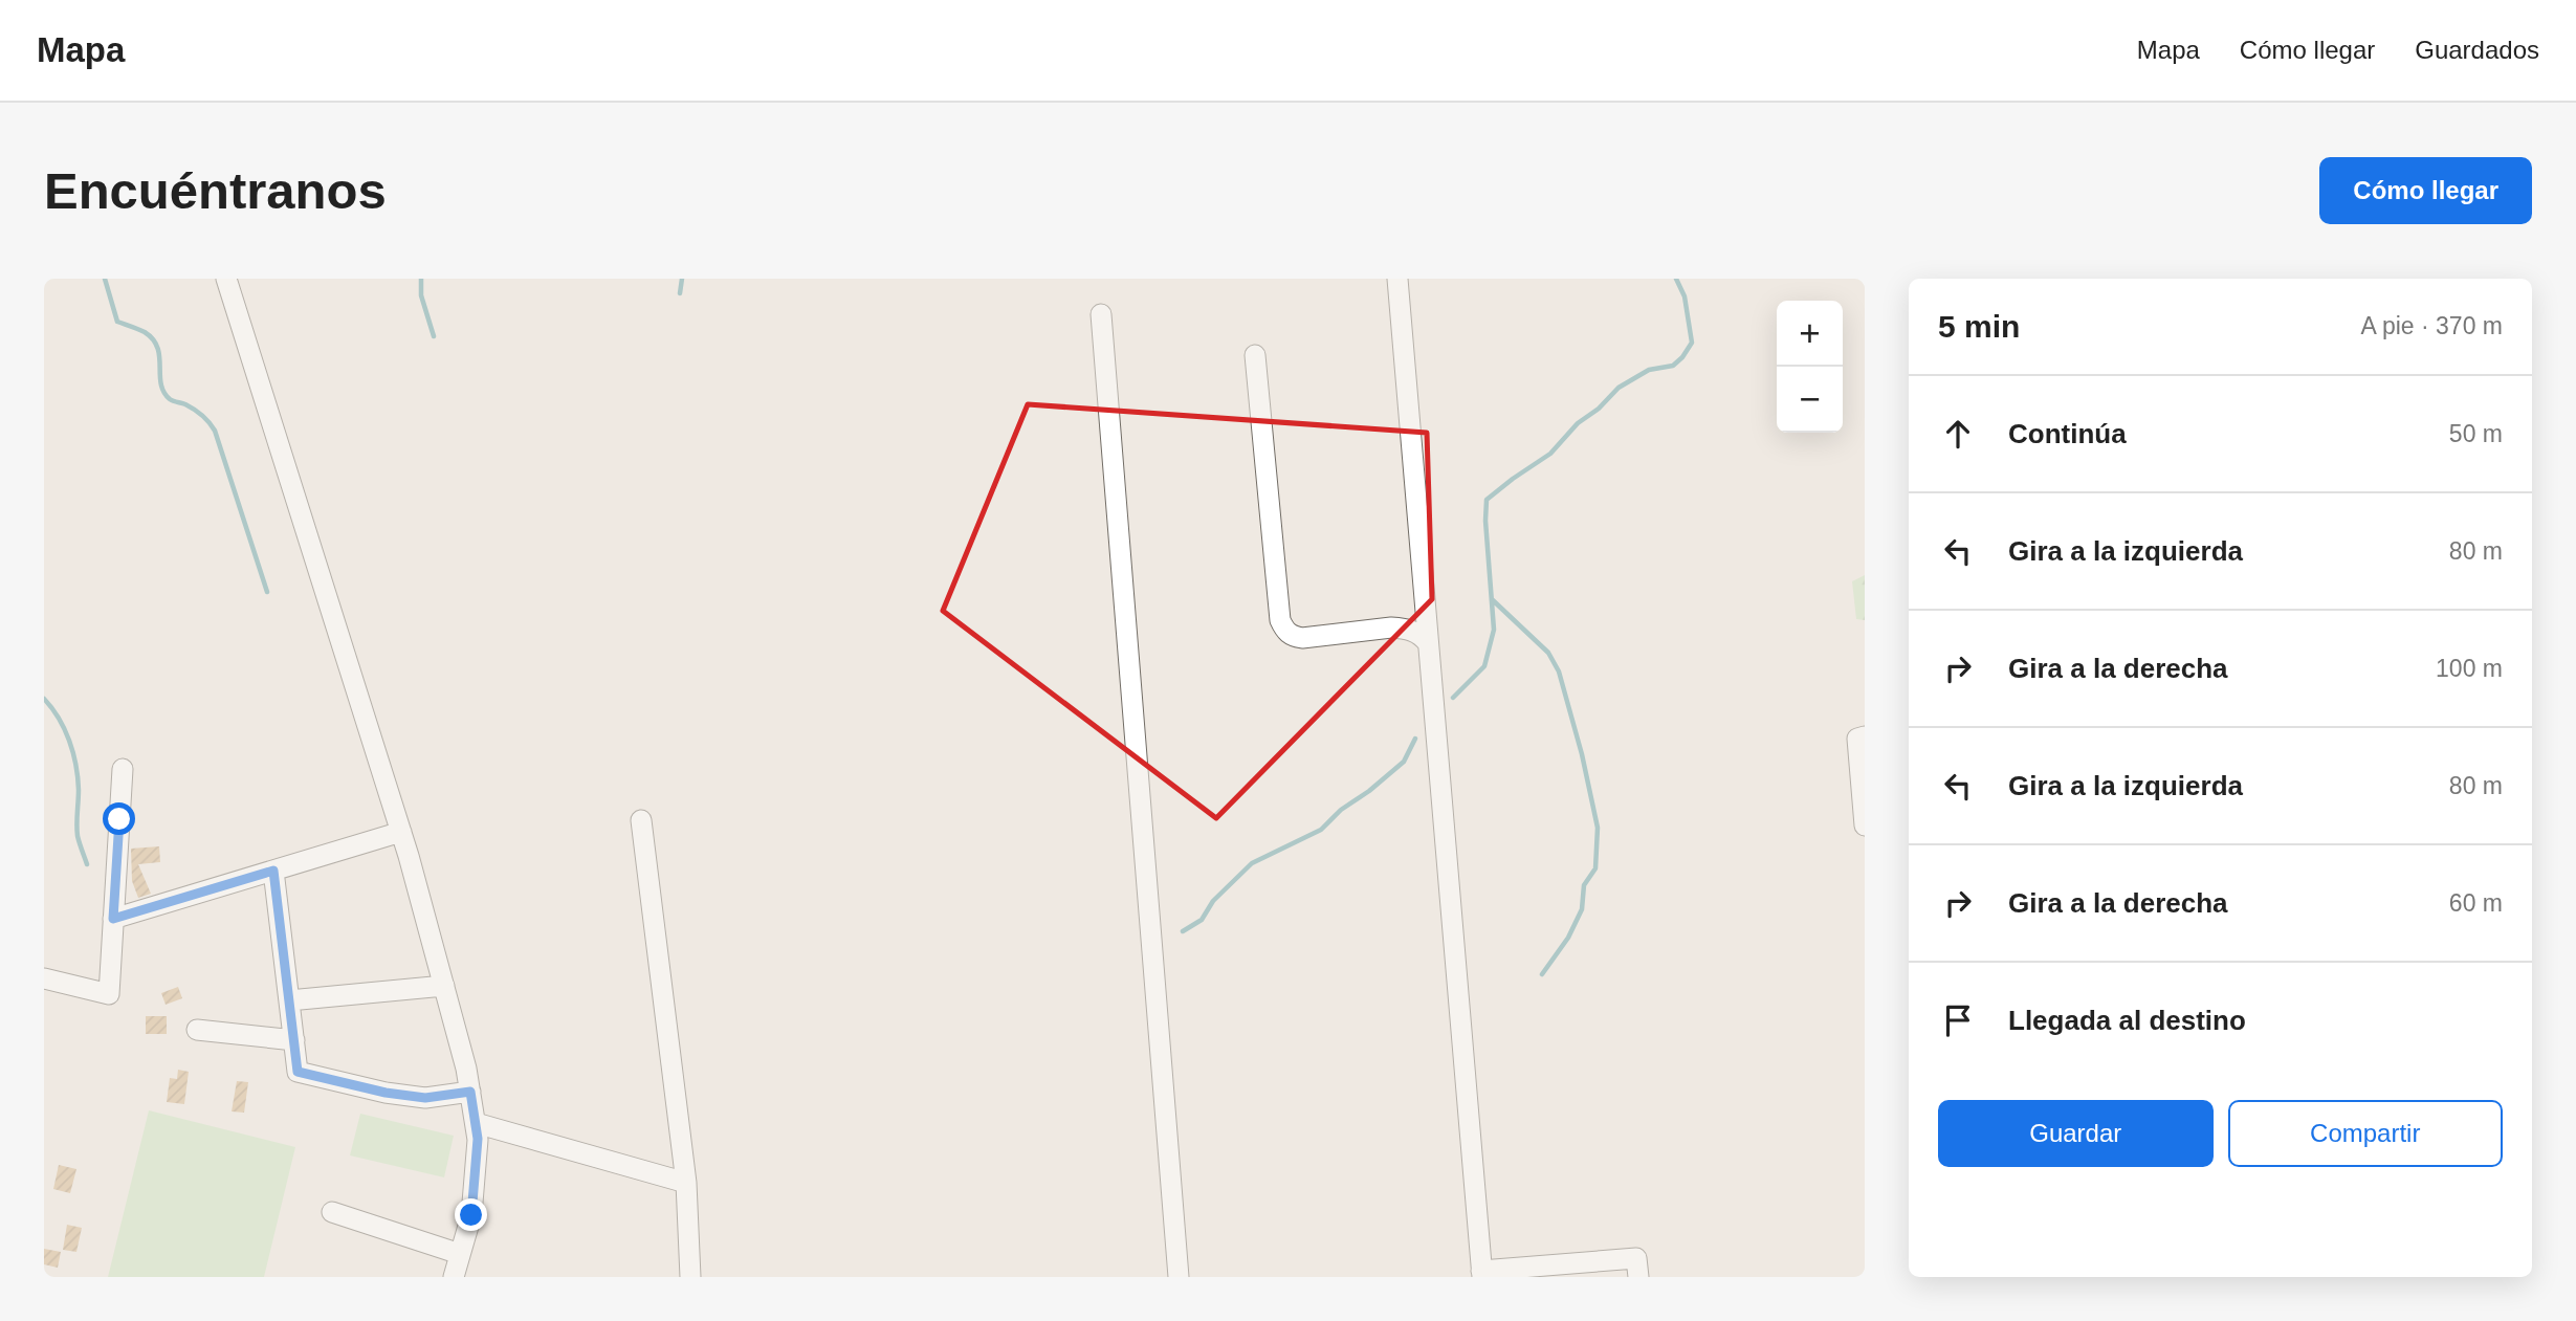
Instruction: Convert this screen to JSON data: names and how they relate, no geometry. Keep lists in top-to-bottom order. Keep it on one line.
{"page":{"header":"Mapa","nav":["Mapa","Cómo llegar","Guardados"],"buttons":["Cómo llegar",["Guardar","Compartir"]],"title":"Encuéntranos","heading":["5 min","A pie · 370 m"],"map_buttons":["+","−"],"list":[["Continúa","50 m"],["Gira a la izquierda","80 m"],["Gira a la derecha","100 m"],["Gira a la izquierda","80 m"],["Gira a la derecha","60 m"],"Llegada al destino"]}}
